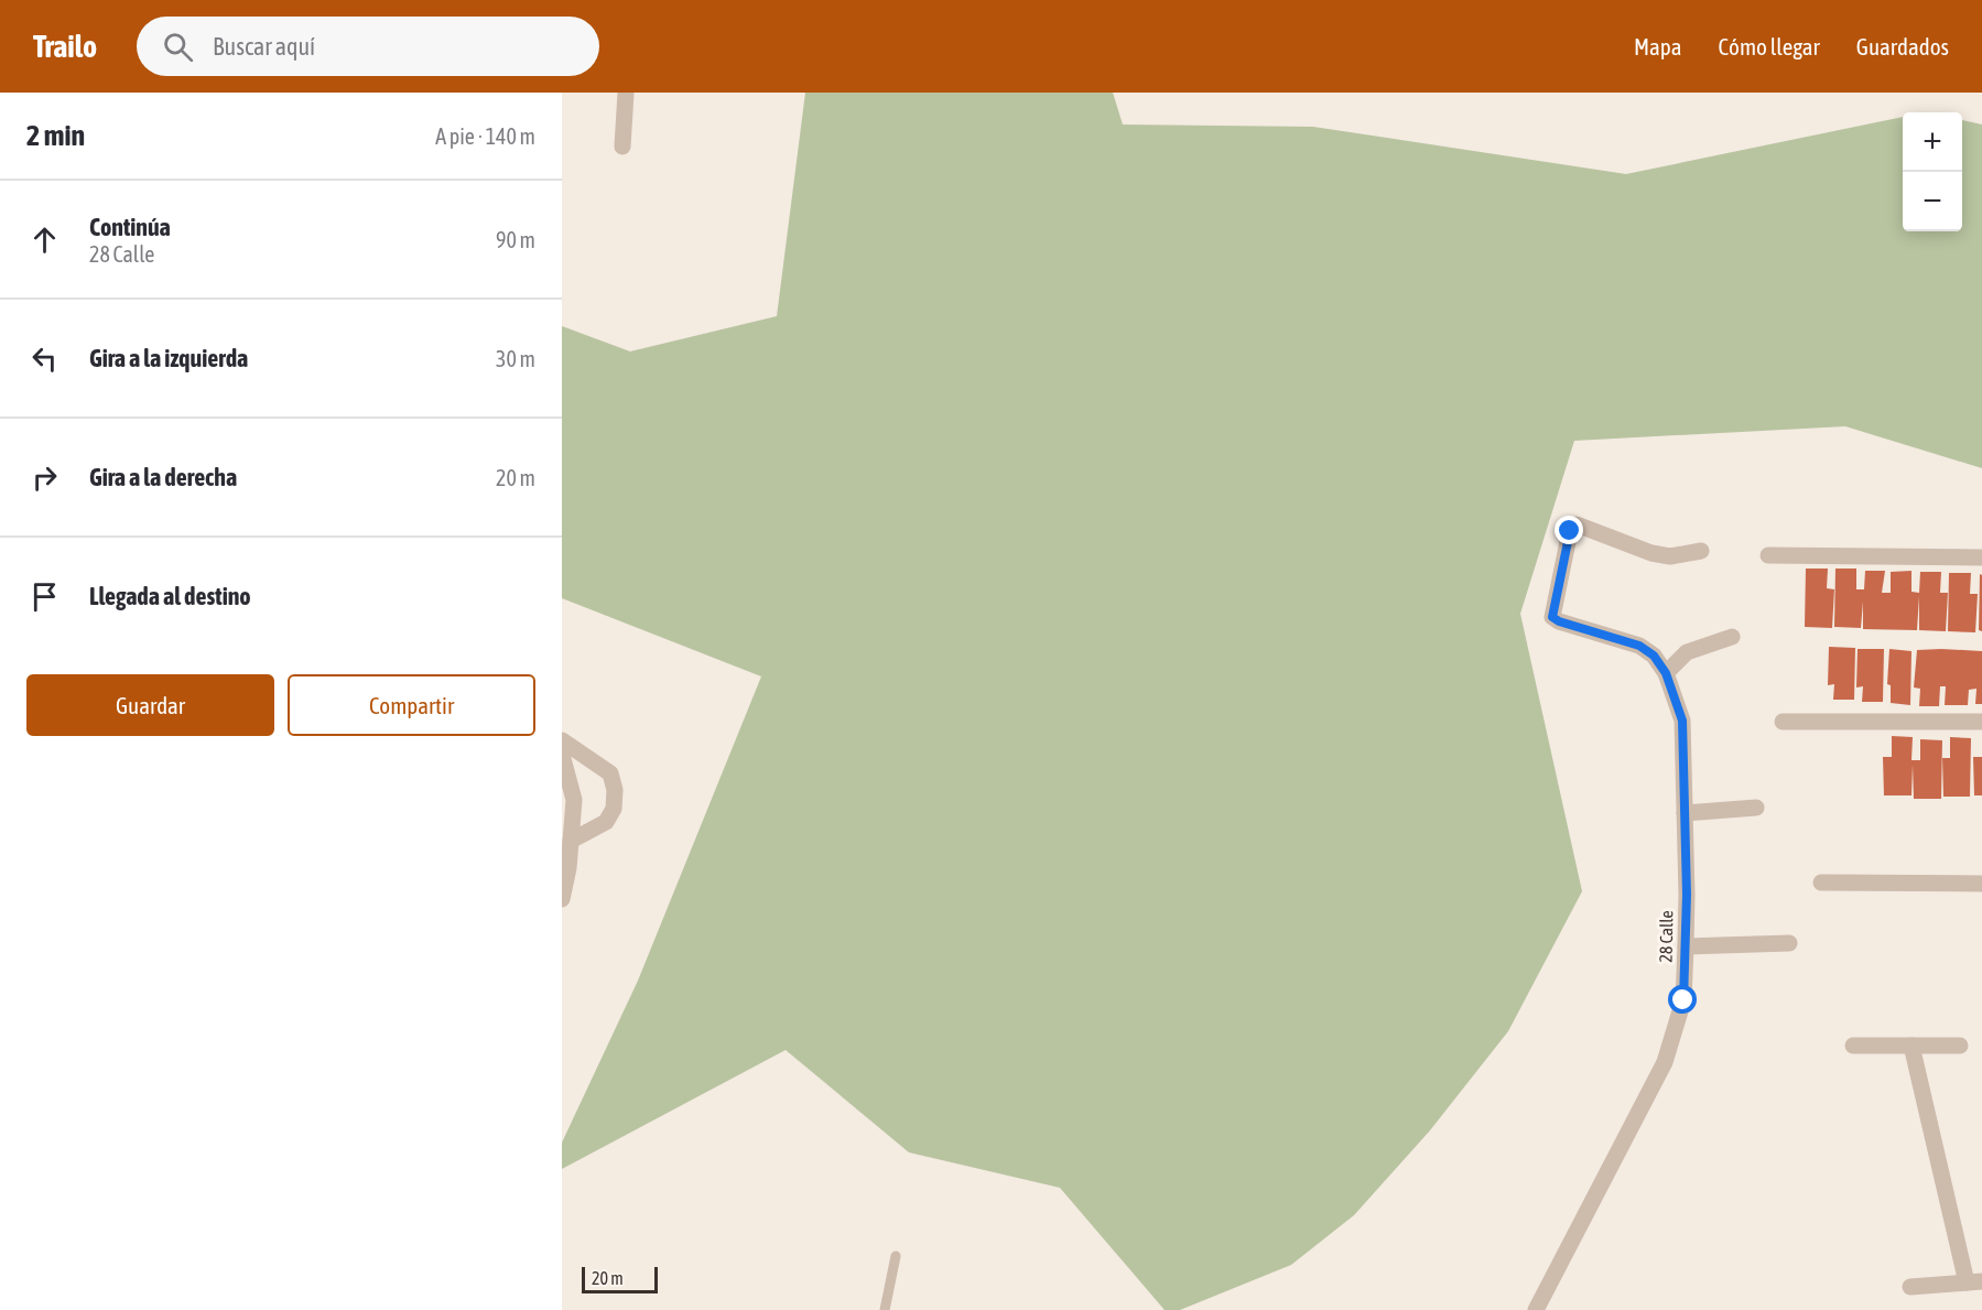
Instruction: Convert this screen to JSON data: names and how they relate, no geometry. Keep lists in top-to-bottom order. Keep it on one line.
{"streets":{"street":["28 Calle"]},"scale_bar":"20 m","page":{"header":"Trailo","search":"Buscar aquí","nav":["Mapa","Cómo llegar","Guardados"],"heading":["2 min","A pie · 140 m"],"map_buttons":["+","−"],"list":[["Continúa","28 Calle","90 m"],["Gira a la izquierda","30 m"],["Gira a la derecha","20 m"],"Llegada al destino"],"buttons":["Guardar","Compartir"],"scale":"20 m"}}
